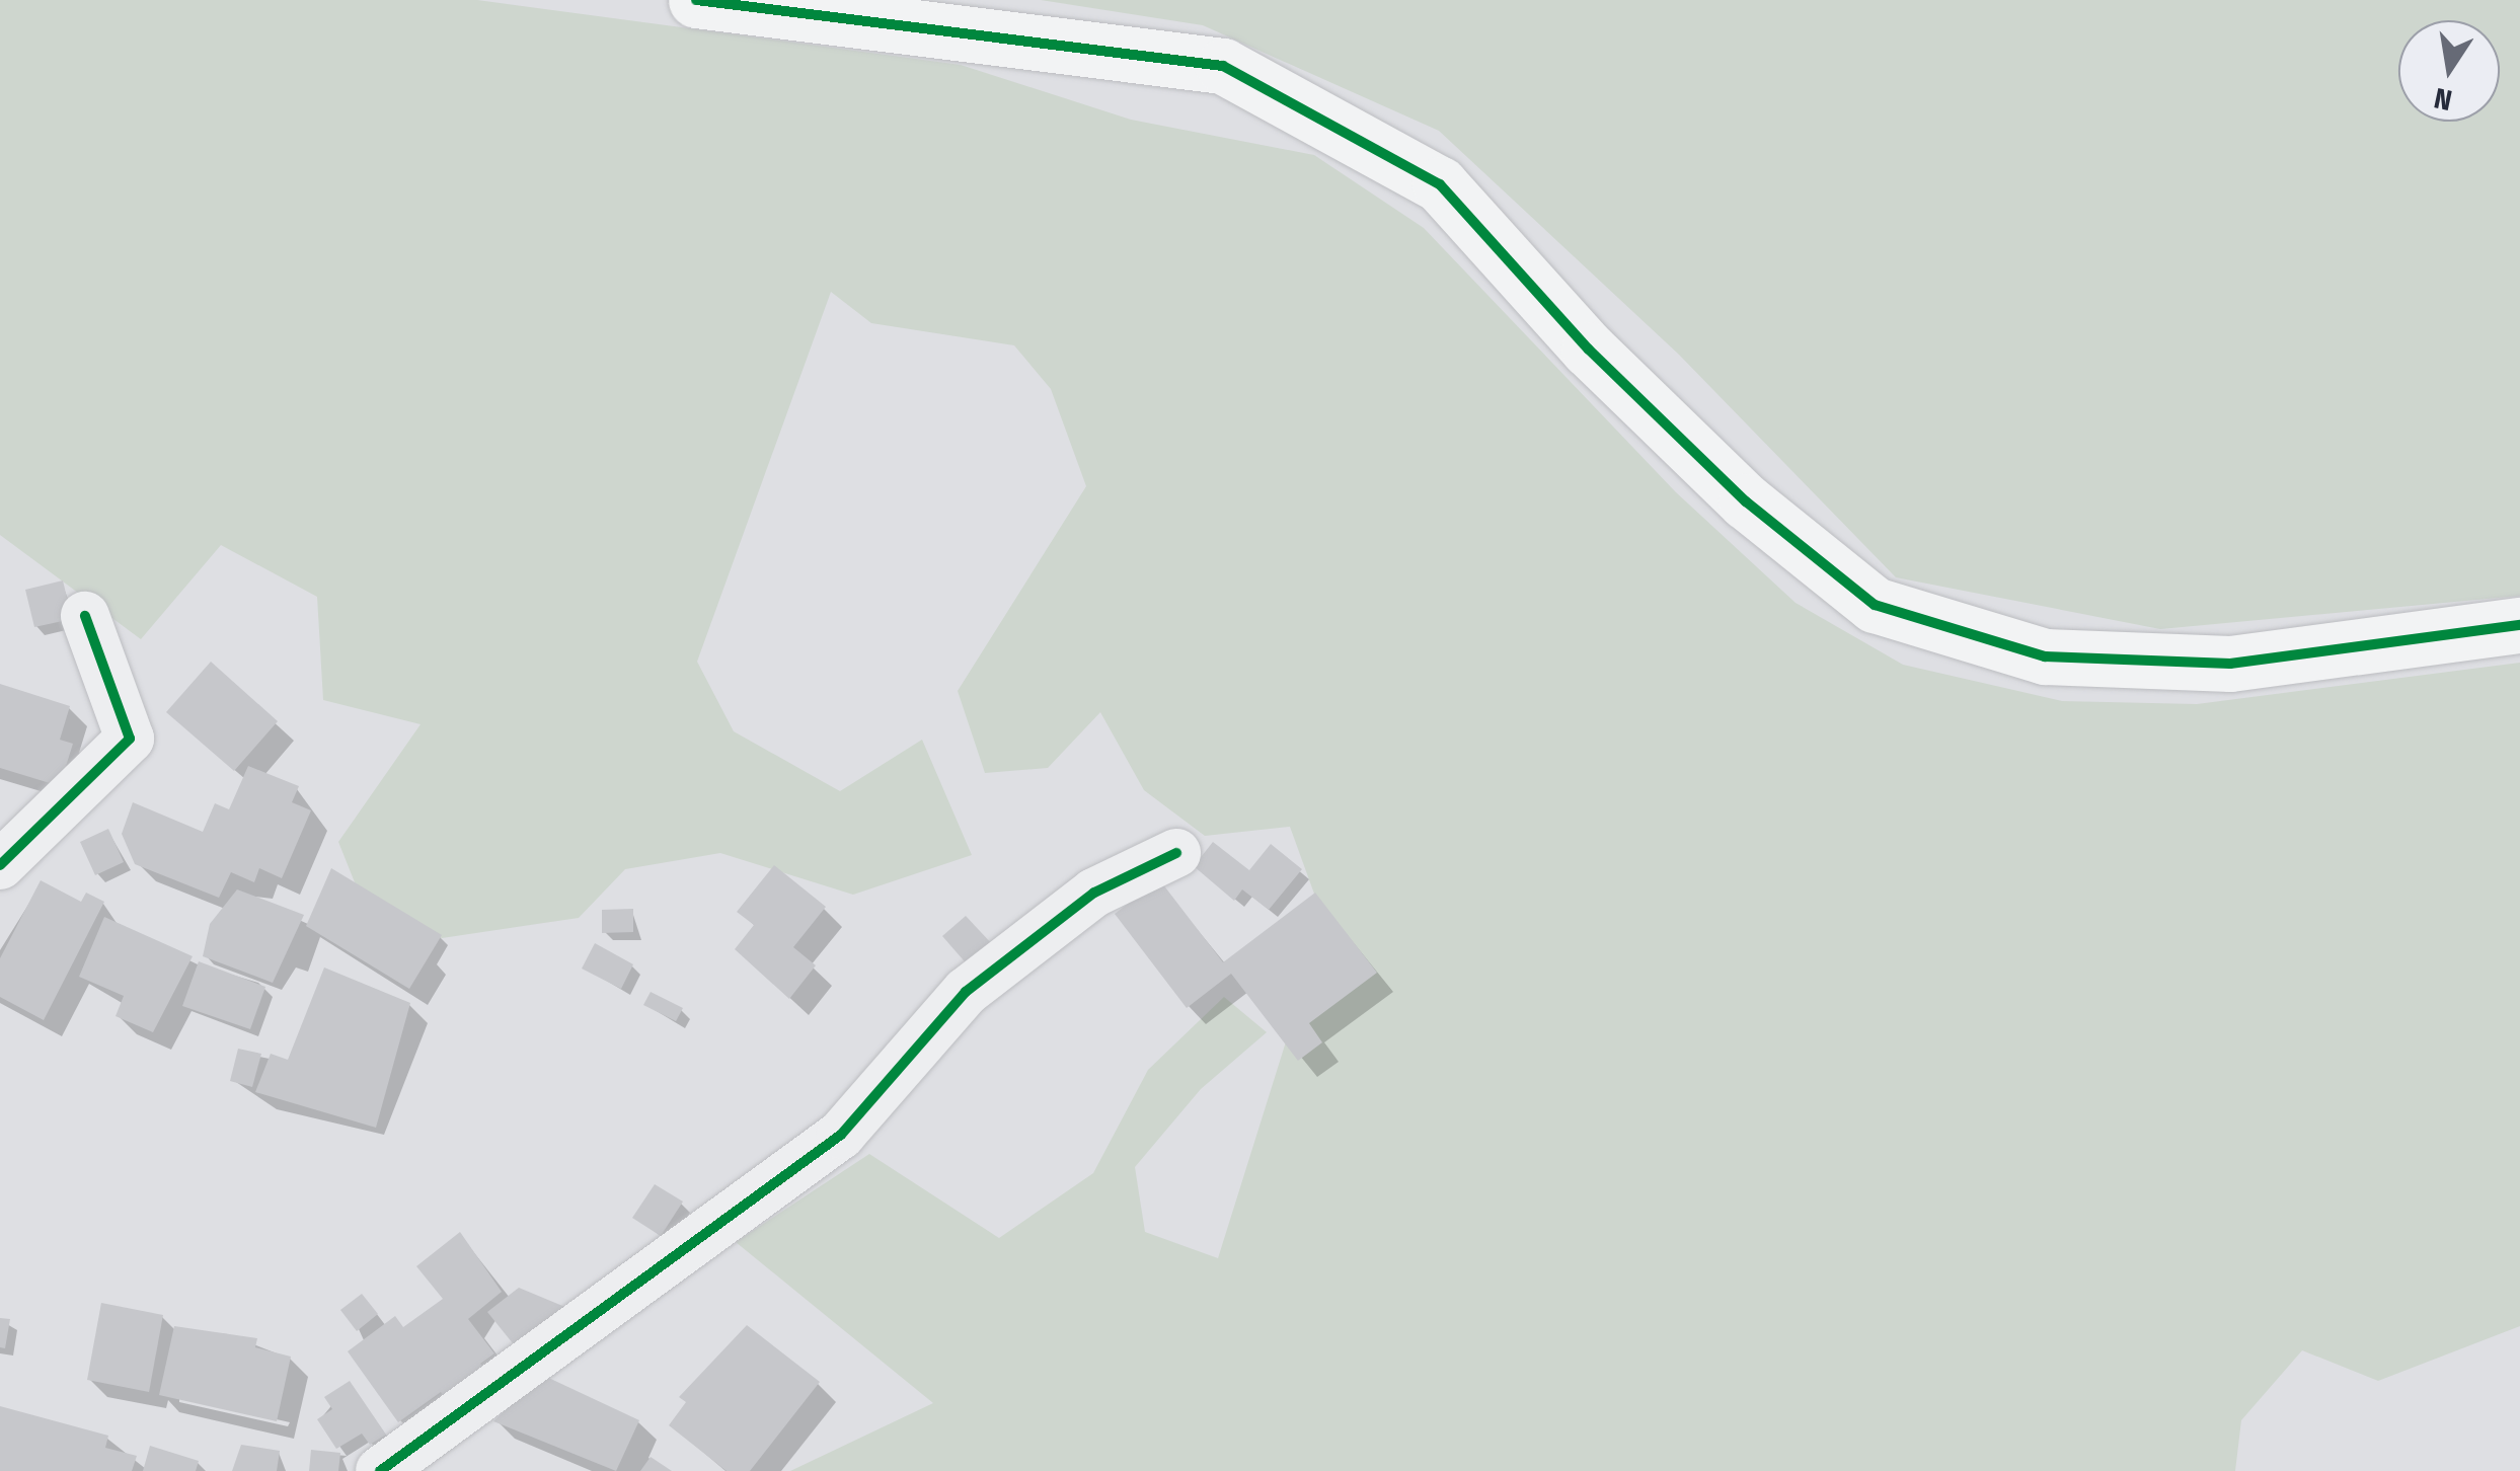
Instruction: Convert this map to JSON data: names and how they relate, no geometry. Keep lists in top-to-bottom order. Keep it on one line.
{"north":"bottom"}
